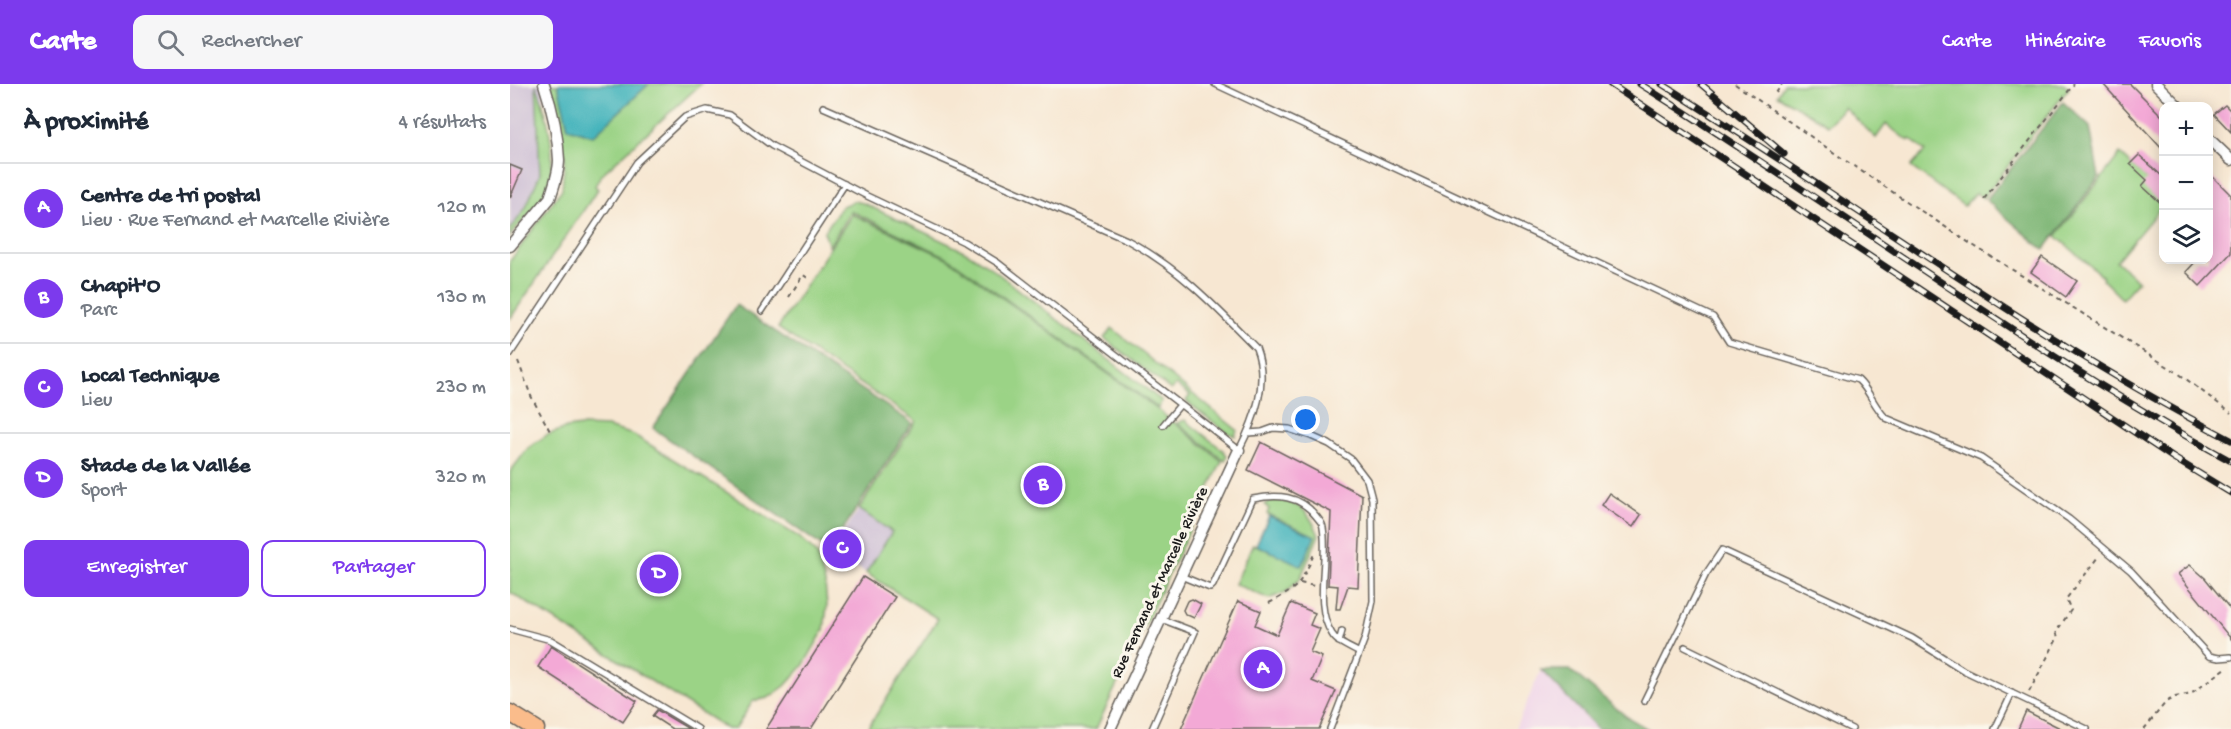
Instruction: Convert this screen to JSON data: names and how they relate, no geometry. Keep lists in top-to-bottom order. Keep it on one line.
{"streets":{"street":["Rue Fernand et Marcelle Rivière"]},"page":{"header":"Carte","search":"Rechercher","nav":["Carte","Itinéraire","Favoris"],"heading":["À proximité","4 résultats"],"map_buttons":["+","−"],"list":[{"mark":"A","name":"Centre de tri postal","note":"Lieu · Rue Fernand et Marcelle Rivière","value":"120 m"},{"mark":"B","name":"Chapit'O","note":"Parc","value":"130 m"},{"mark":"C","name":"Local Technique","note":"Lieu","value":"230 m"},{"mark":"D","name":"Stade de la Vallée","note":"Sport","value":"320 m"}],"pins":["B","C","D","A"],"buttons":["Enregistrer","Partager"]}}
